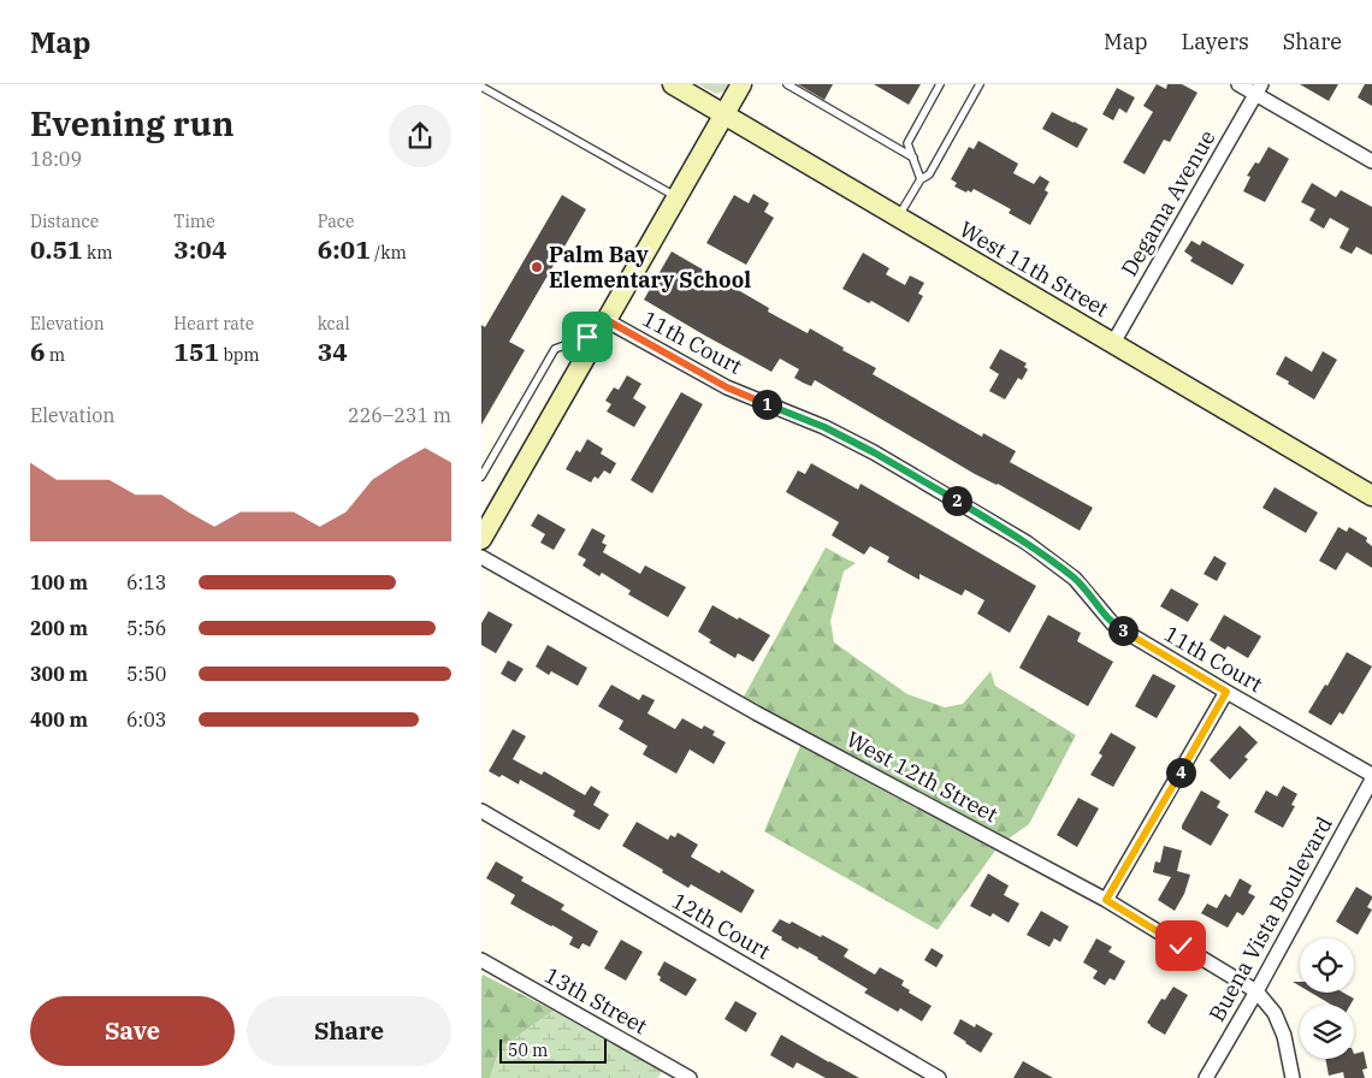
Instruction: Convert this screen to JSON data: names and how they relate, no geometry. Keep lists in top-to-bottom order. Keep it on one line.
{"streets":{"main road":["West 11th Street"],"street":["Degama Avenue","11th Court","West 12th Street","Buena Vista Boulevard","12th Court","13th Street"]},"crossings":[["Degama Avenue","West 11th Street"],["11th Court","Buena Vista Boulevard"],["West 12th Street","Buena Vista Boulevard"]],"places":["Palm Bay Elementary School"],"scale_bar":"50 m","page":{"header":"Map","nav":["Map","Layers","Share"],"heading":["Evening run","18:09"],"stats":[["Distance","0.51 km"],["Time","3:04"],["Pace","6:01 /km"],["Elevation","6 m"],["Heart rate","151 bpm"],["kcal","34"]],"pins":["1","2","3","4"],"chart":["Elevation","226–231 m"],"list":[{"name":"100 m","note":"6:13"},{"name":"200 m","note":"5:56"},{"name":"300 m","note":"5:50"},{"name":"400 m","note":"6:03"}],"buttons":["Save","Share"],"scale":"50 m"}}
